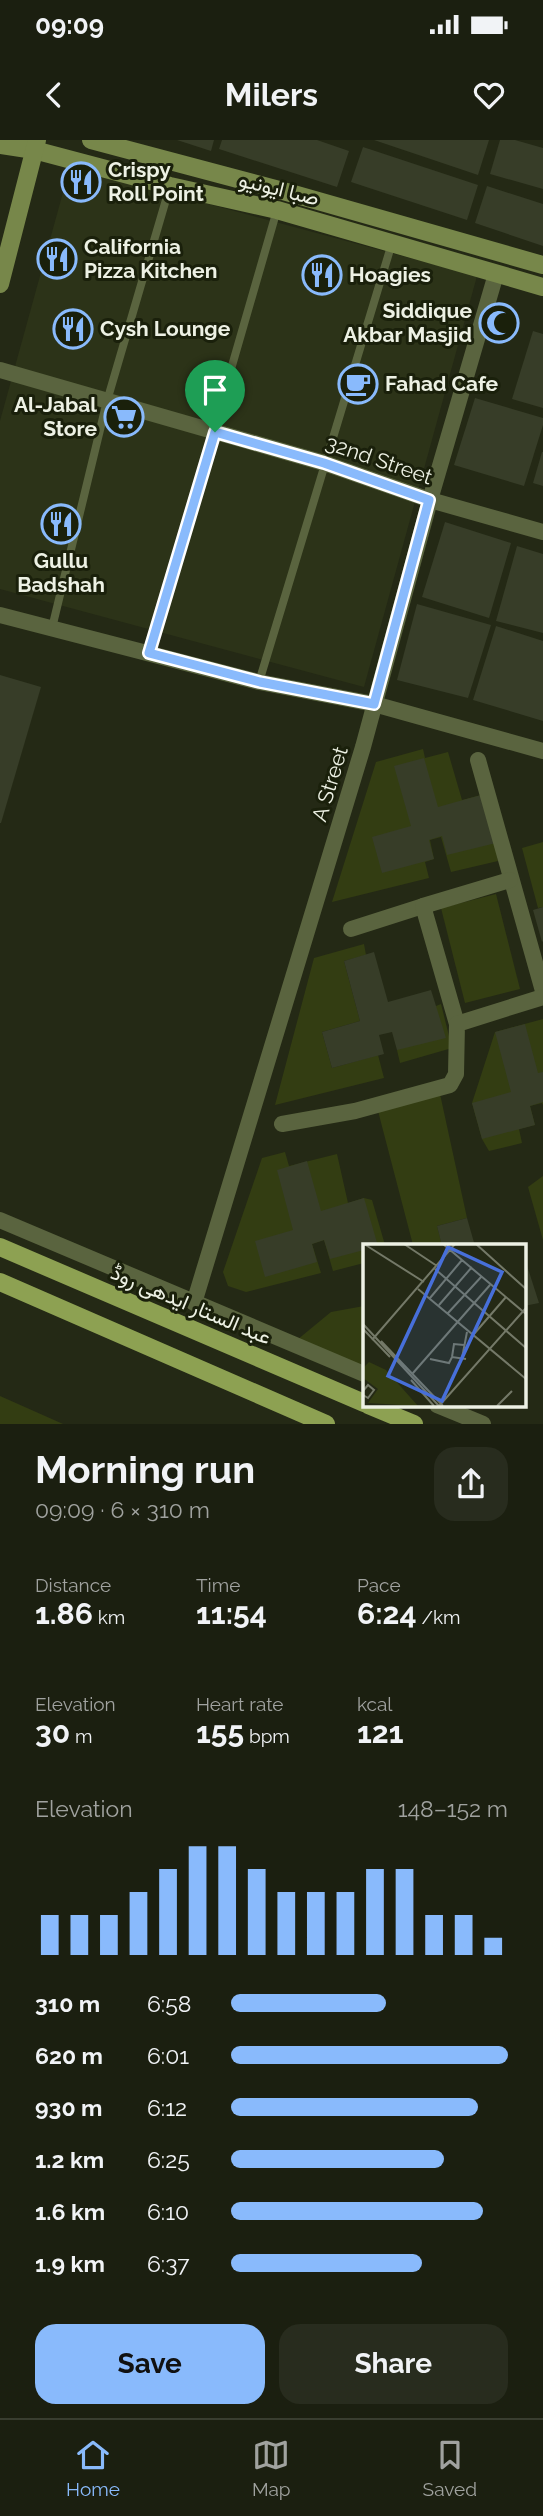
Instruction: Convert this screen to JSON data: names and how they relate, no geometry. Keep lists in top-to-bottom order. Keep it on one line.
{"streets":{"main road":["صبا ایونیو","عبد الستار ایدھی روڈ"],"street":["32nd Street","A Street"]},"crossings":[["صبا ایونیو","A Street"],["32nd Street","A Street"]],"places":{"restaurant":["Crispy Roll Point","California Pizza Kitchen","Hoagies","Cysh Lounge","Gullu Badshah"],"mosque":["Siddique Akbar Masjid"],"cafe":["Fahad Cafe"],"supermarket":["Al-Jabal Store"]},"page":{"status":"09:09","header":"Milers","heading":["Morning run","09:09 · 6 × 310 m"],"stats":[["Distance","1.86 km"],["Time","11:54"],["Pace","6:24 /km"],["Elevation","30 m"],["Heart rate","155 bpm"],["kcal","121"]],"chart":["Elevation","148–152 m"],"list":[{"name":"310 m","note":"6:58"},{"name":"620 m","note":"6:01"},{"name":"930 m","note":"6:12"},{"name":"1.2 km","note":"6:25"},{"name":"1.6 km","note":"6:10"},{"name":"1.9 km","note":"6:37"}],"buttons":["Save","Share"],"tabs":["Home","Map","Saved"]}}
